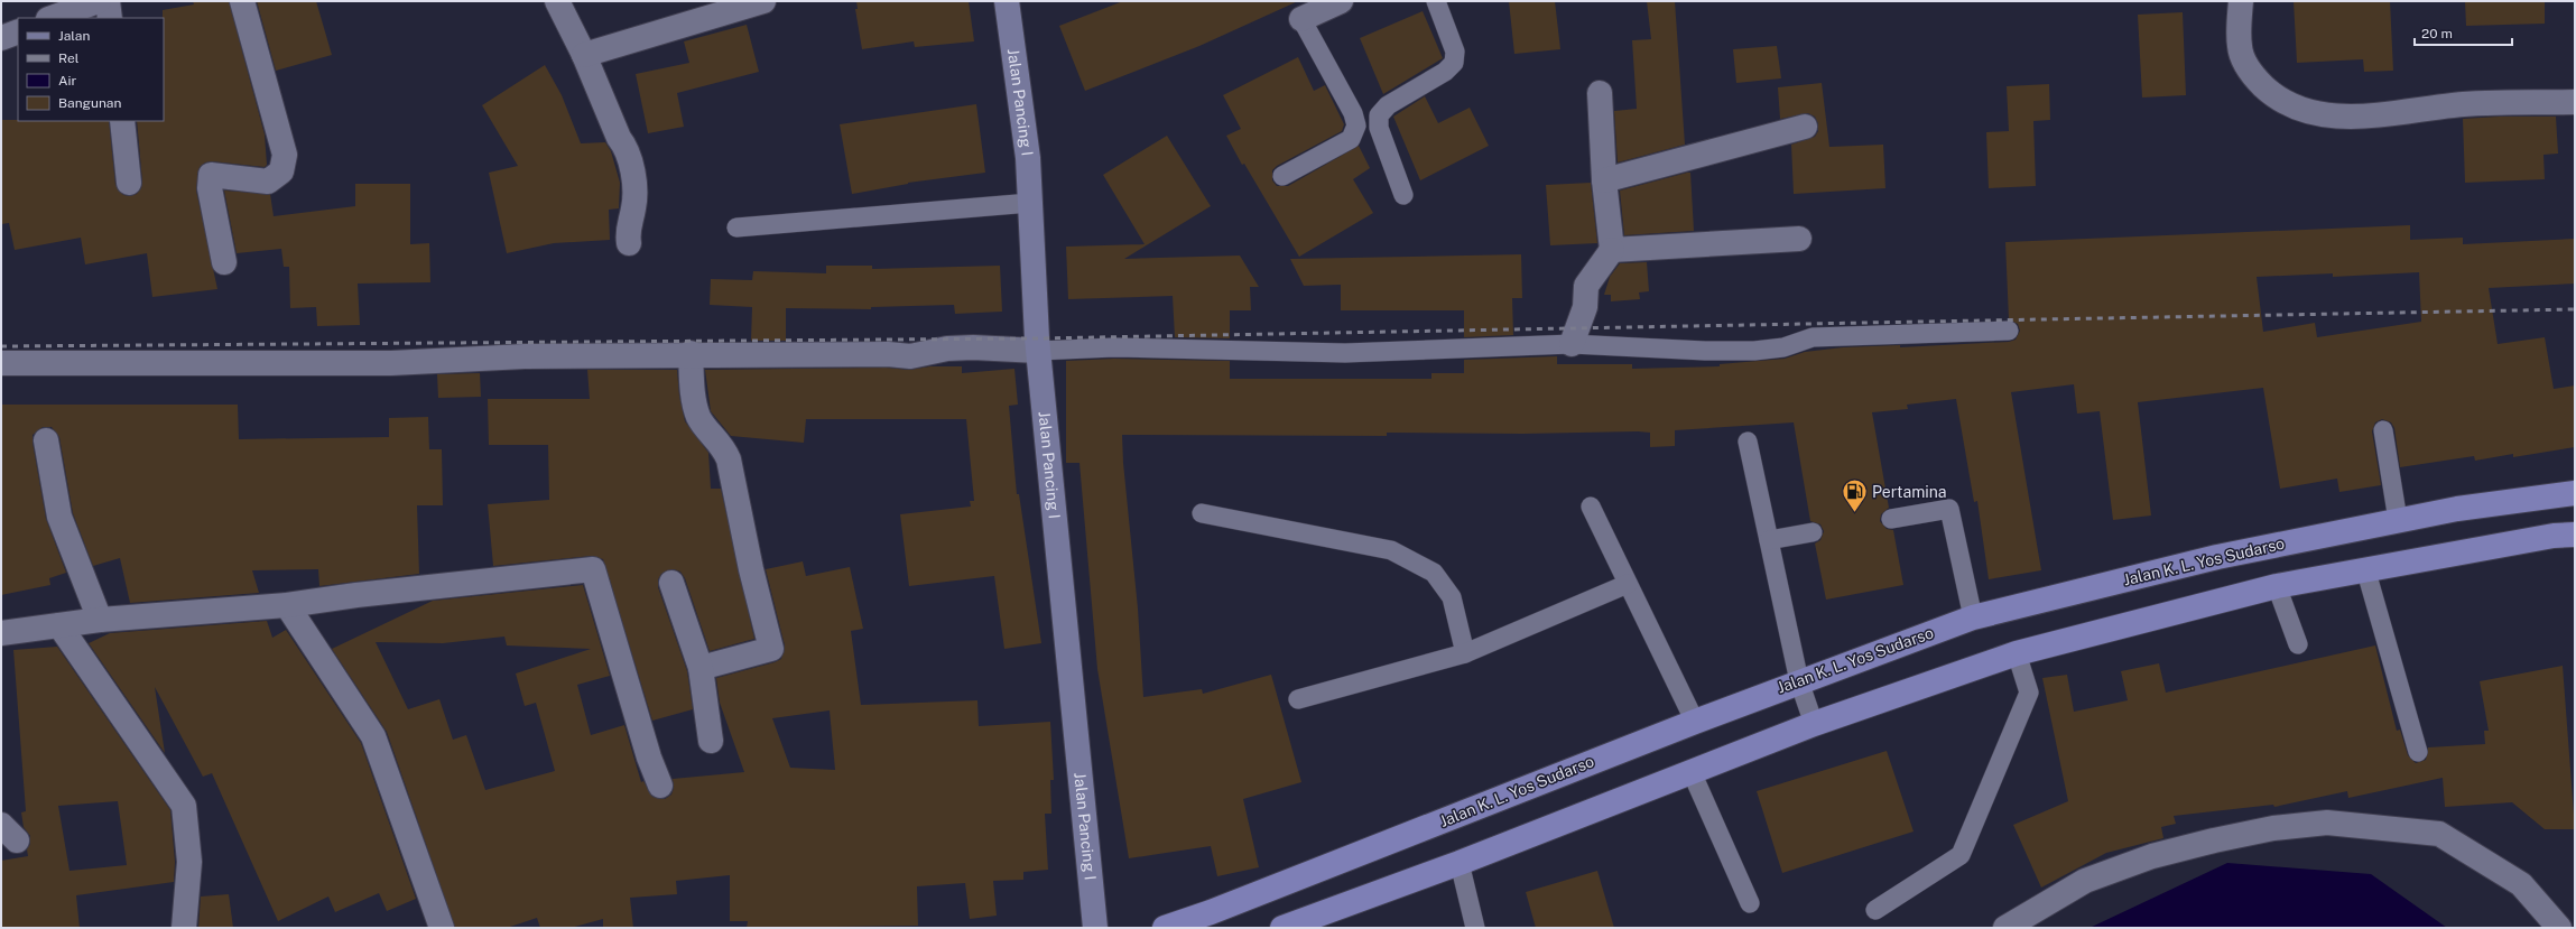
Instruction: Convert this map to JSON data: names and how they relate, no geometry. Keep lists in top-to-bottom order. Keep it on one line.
{"streets":{"highway":["Jalan K. L. Yos Sudarso"],"main road":["Jalan Pancing I"]},"places":{"fuel station":["Pertamina"]},"legend":["Jalan","Rel","Air","Bangunan"],"scale_bar":"20 m"}
